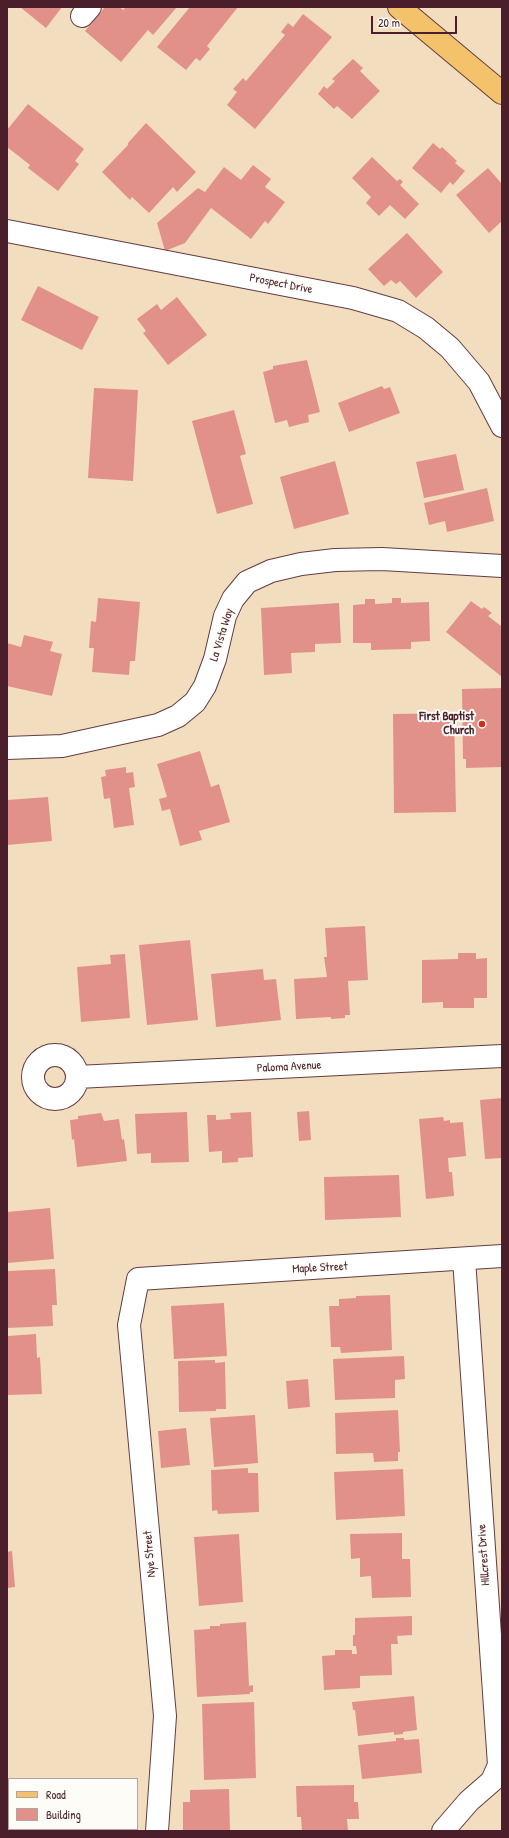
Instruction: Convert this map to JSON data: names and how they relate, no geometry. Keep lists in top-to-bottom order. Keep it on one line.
{"streets":{"street":["Prospect Drive","La Vista Way","Paloma Avenue","Maple Street","Nye Street","Hillcrest Drive"]},"crossings":[["Maple Street","Nye Street"],["Maple Street","Hillcrest Drive"]],"places":["First Baptist Church"],"legend":["Road","Building"],"scale_bar":"20 m"}
